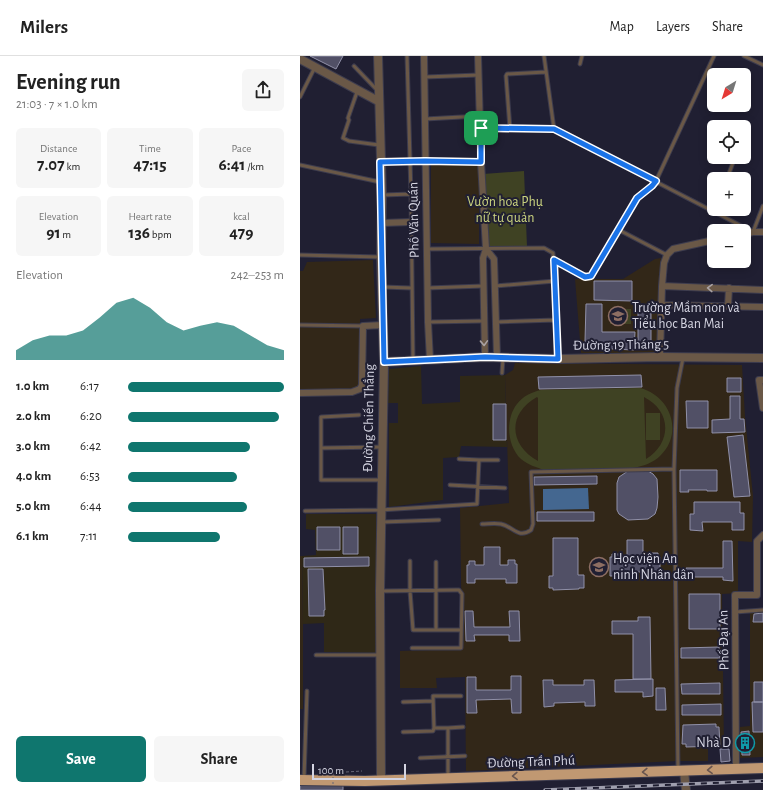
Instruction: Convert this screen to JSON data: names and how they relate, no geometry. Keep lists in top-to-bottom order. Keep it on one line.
{"streets":{"highway":["Đường Trần Phú"],"street":["Phố Văn Quán","Đường 19 Tháng 5","Đường Chiến Thắng","Phố Đại An"]},"crossings":[["Phố Văn Quán","Đường 19 Tháng 5"],["Đường 19 Tháng 5","Đường Chiến Thắng"],["Đường Chiến Thắng","Đường Trần Phú"],["Phố Đại An","Đường Trần Phú"]],"one_way":["Đường Trần Phú"],"parks":["Vườn hoa Phụ nữ tự quản"],"places":{"school or university":["Trường Mầm non và Tiểu học Ban Mai","Học viện An ninh Nhân dân"],"building":["Nhà D"]},"scale_bar":"100 m","north":"bottom left","page":{"header":"Milers","nav":["Map","Layers","Share"],"heading":["Evening run","21:03 · 7 × 1.0 km"],"map_buttons":["+","−"],"stats":[["Distance","7.07 km"],["Time","47:15"],["Pace","6:41 /km"],["Elevation","91 m"],["Heart rate","136 bpm"],["kcal","479"]],"chart":["Elevation","242–253 m"],"list":[{"name":"1.0 km","note":"6:17"},{"name":"2.0 km","note":"6:20"},{"name":"3.0 km","note":"6:42"},{"name":"4.0 km","note":"6:53"},{"name":"5.0 km","note":"6:44"},{"name":"6.1 km","note":"7:11"}],"buttons":["Save","Share"],"scale":"100 m"}}
